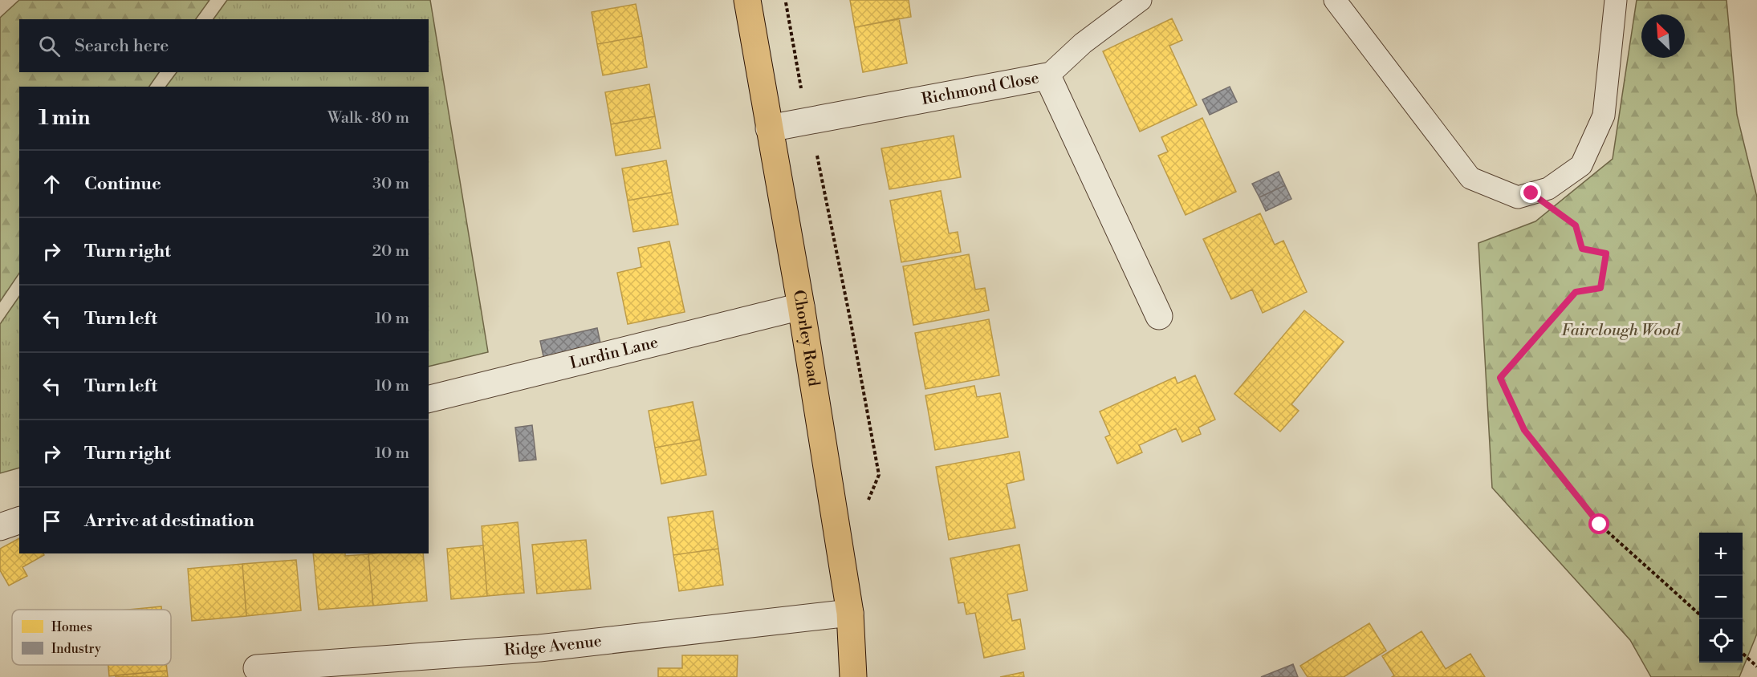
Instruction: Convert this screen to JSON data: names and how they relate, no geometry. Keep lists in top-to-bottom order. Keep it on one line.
{"streets":{"main road":["Chorley Road"],"street":["Richmond Close","Lurdin Lane","Ridge Avenue"]},"crossings":[["Richmond Close","Chorley Road"],["Chorley Road","Lurdin Lane"],["Chorley Road","Ridge Avenue"]],"parks":["Fairclough Wood"],"legend":["Homes","Industry"],"north":"top left","page":{"search":"Search here","heading":["1 min","Walk · 80 m"],"list":[["Continue","30 m"],["Turn right","20 m"],["Turn left","10 m"],["Turn left","10 m"],["Turn right","10 m"],"Arrive at destination"],"map_buttons":["+","−"]}}
